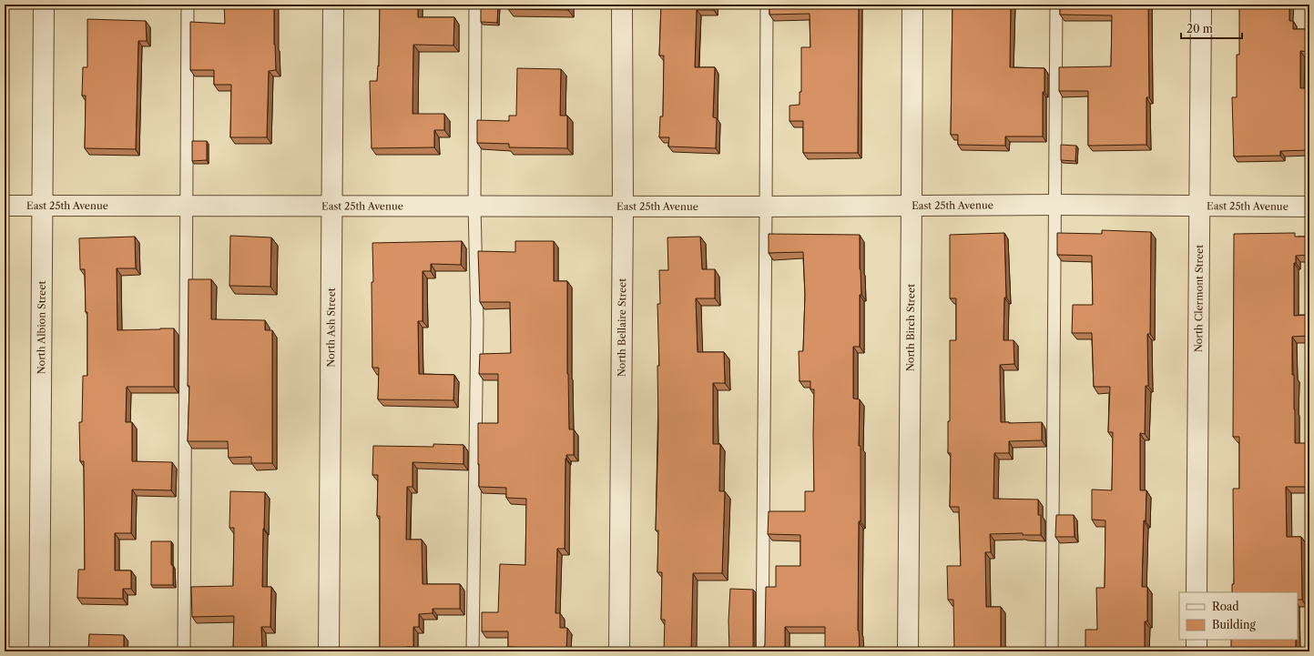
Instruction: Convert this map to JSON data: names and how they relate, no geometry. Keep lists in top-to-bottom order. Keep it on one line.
{"streets":{"street":["East 25th Avenue","North Clermont Street","North Albion Street","North Ash Street","North Bellaire Street","North Birch Street"]},"crossings":[["East 25th Avenue","North Clermont Street"],["East 25th Avenue","North Albion Street"],["East 25th Avenue","North Ash Street"],["East 25th Avenue","North Bellaire Street"],["East 25th Avenue","North Birch Street"]],"legend":["Road","Building"],"scale_bar":"20 m"}
